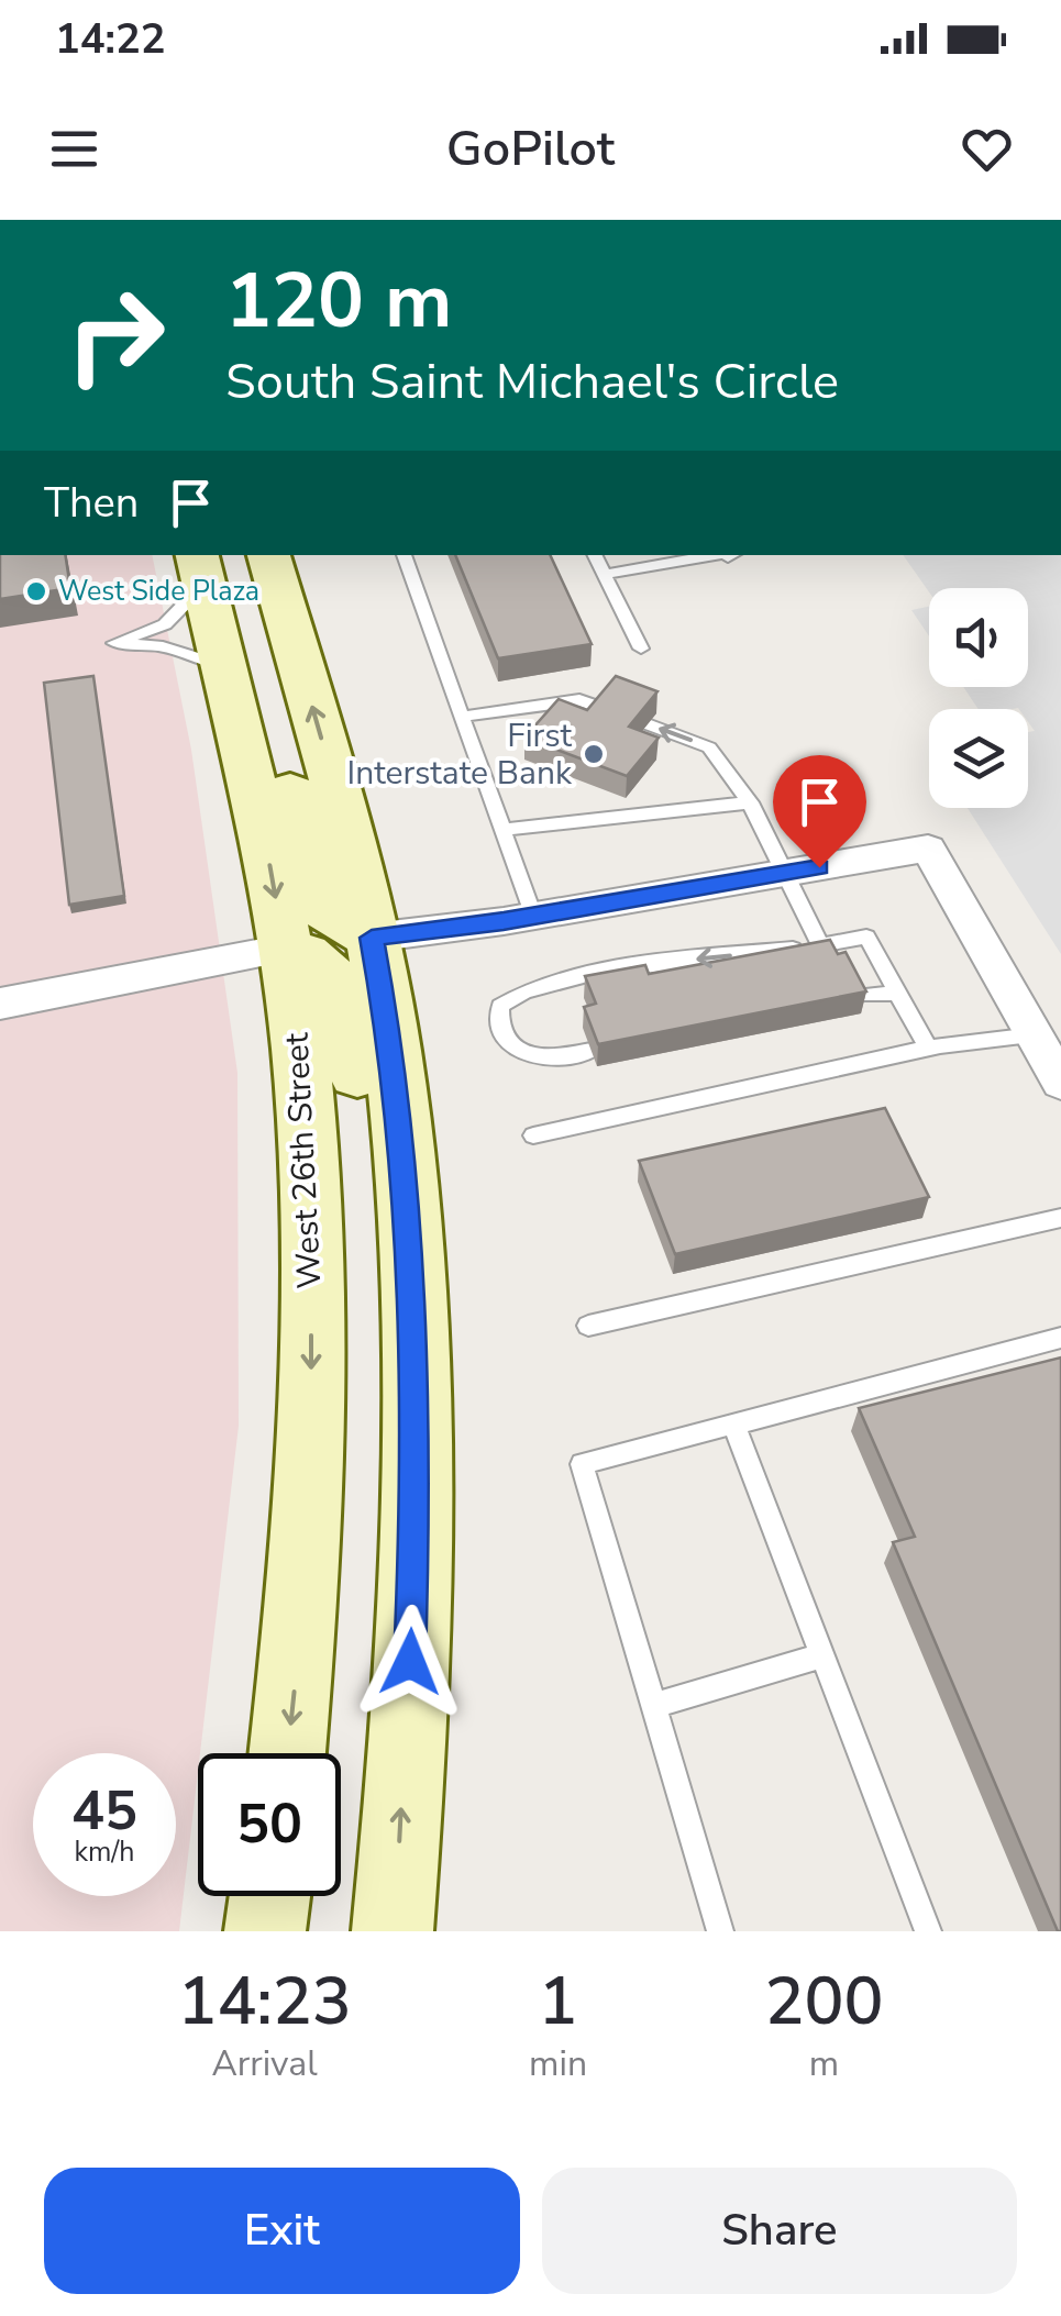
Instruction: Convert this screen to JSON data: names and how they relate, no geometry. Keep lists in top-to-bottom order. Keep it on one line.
{"streets":{"main road":["West 26th Street"]},"places":["West Side Plaza","First Interstate Bank"],"page":{"status":"14:22","header":"GoPilot","turn":["120 m","South Saint Michael's Circle"],"then":"Then","speed":"45 km/h","limit":"50","eta":["14:23","Arrival","1","min","200","m"],"buttons":["Exit","Share"]}}
